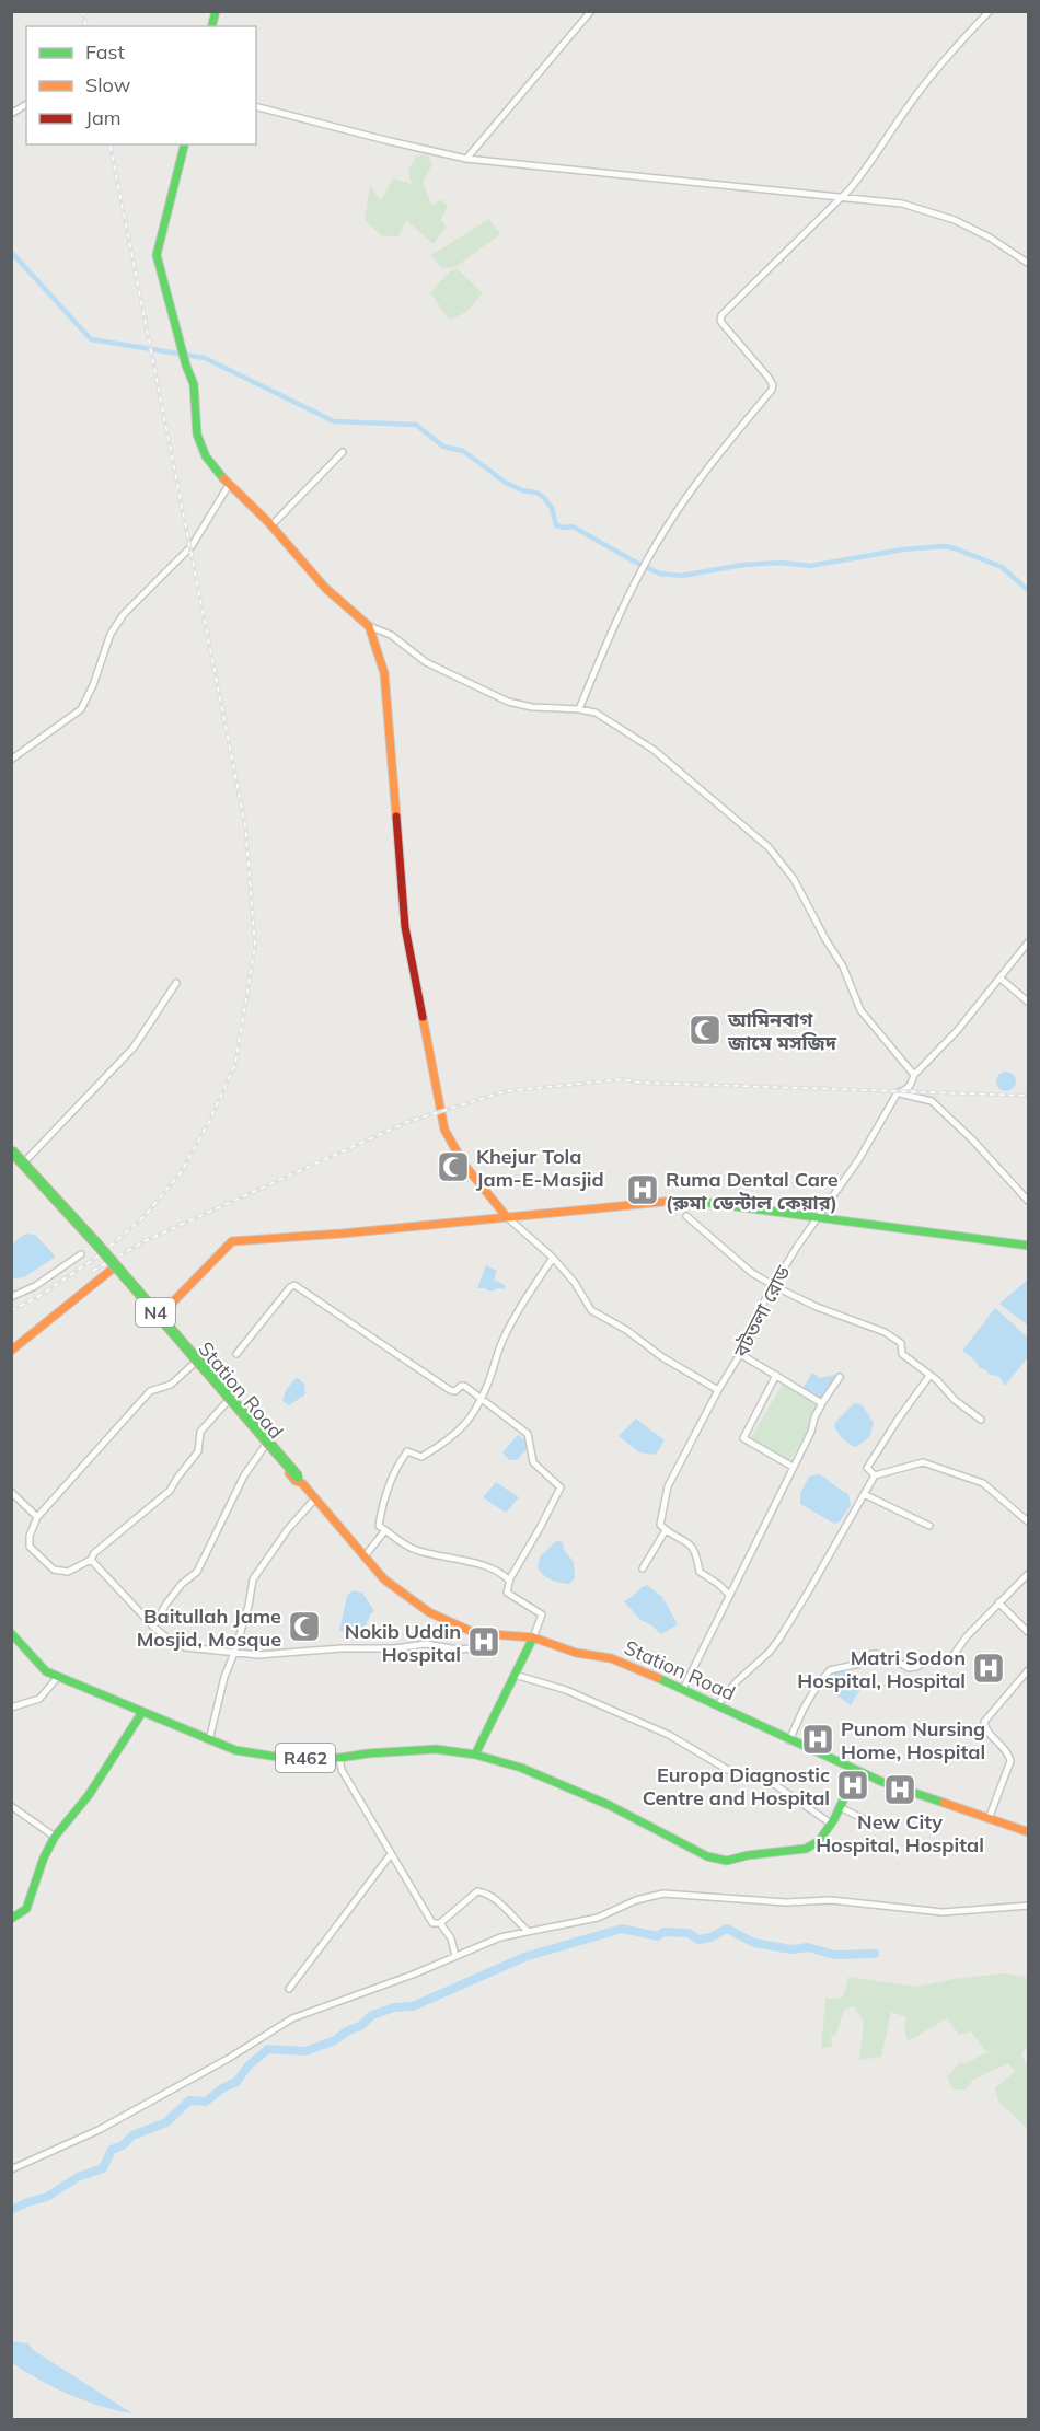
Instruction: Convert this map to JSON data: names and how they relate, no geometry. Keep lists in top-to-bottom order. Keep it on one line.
{"streets":{"main road":["N4","Station Road","R462"],"street":["বটতলা রোড"]},"places":{"mosque":["আমিনবাগ জামে মসজিদ","Khejur Tola Jam-E-Masjid","Baitullah Jame Mosjid, Mosque"],"hospital":["Ruma Dental Care (রুমা ডেন্টাল কেয়ার)","Nokib Uddin Hospital","Matri Sodon Hospital, Hospital","Punom Nursing Home, Hospital","Europa Diagnostic Centre and Hospital","New City Hospital, Hospital"]},"legend":["Fast","Slow","Jam"]}
